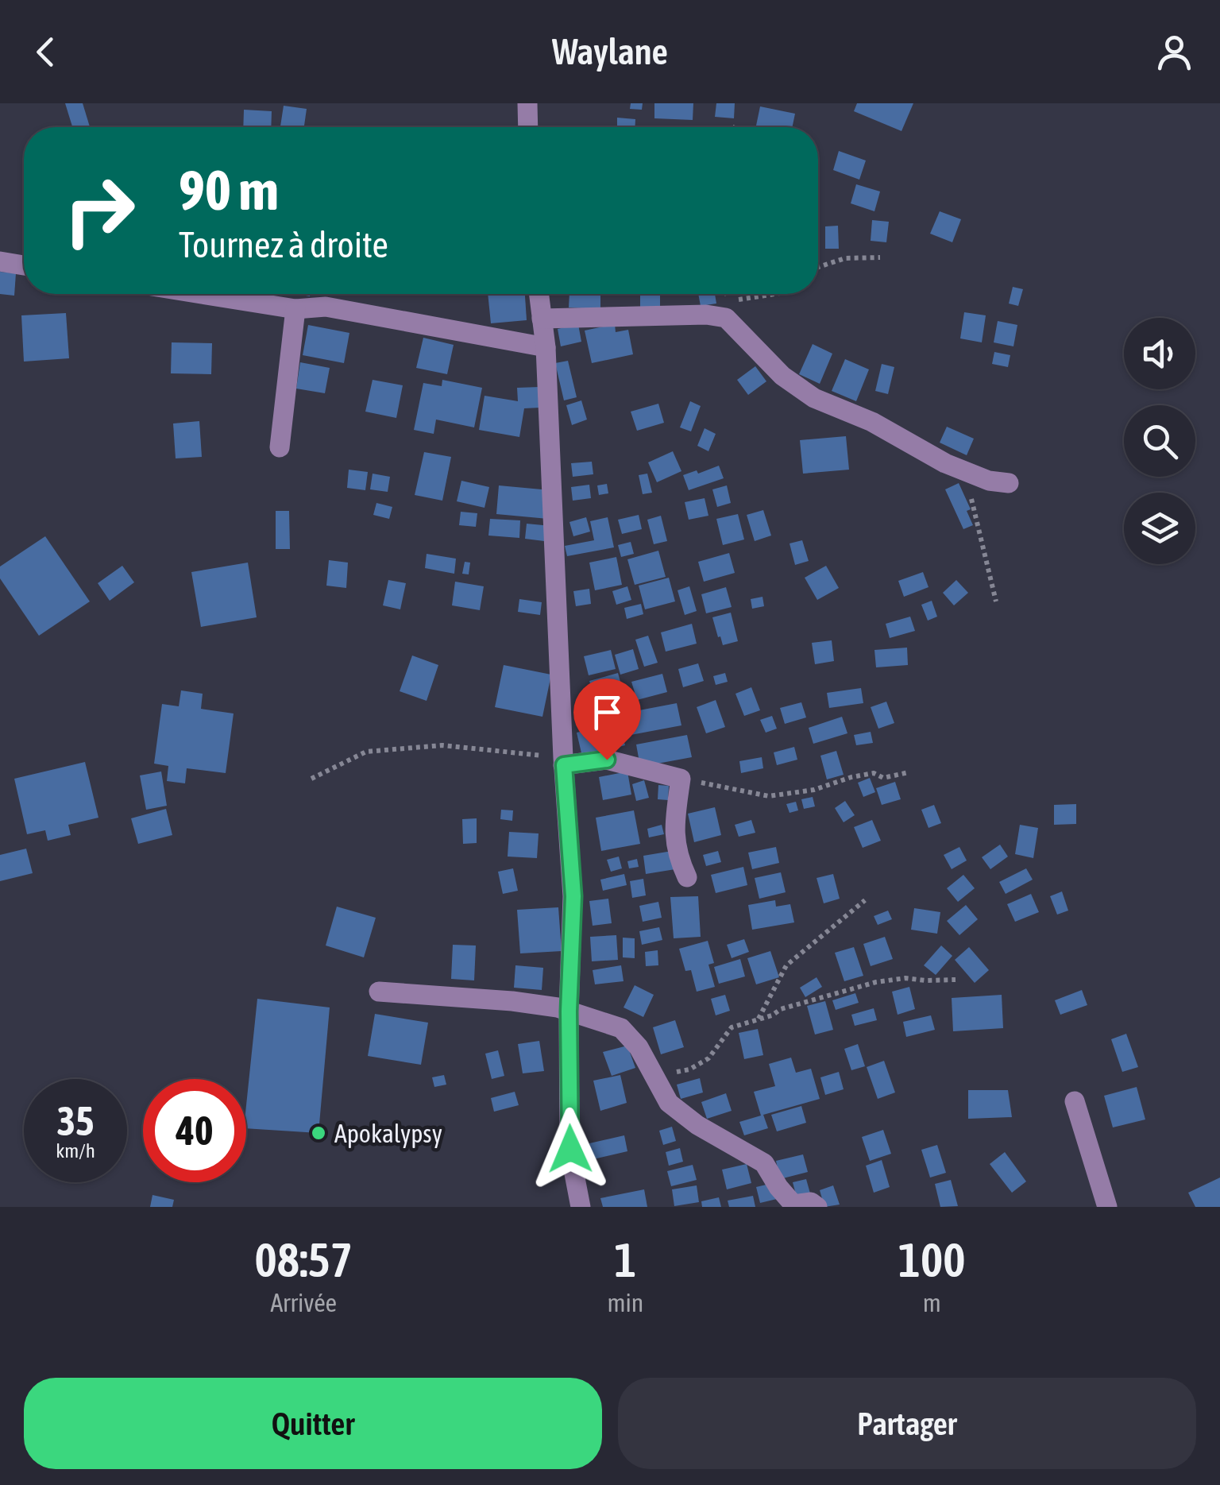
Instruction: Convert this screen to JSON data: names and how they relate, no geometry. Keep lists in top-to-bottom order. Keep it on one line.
{"places":["Apokalypsy"],"page":{"header":"Waylane","turn":["90 m","Tournez à droite"],"speed":"35 km/h","limit":"40","eta":["08:57","Arrivée","1","min","100","m"],"buttons":["Quitter","Partager"]}}
